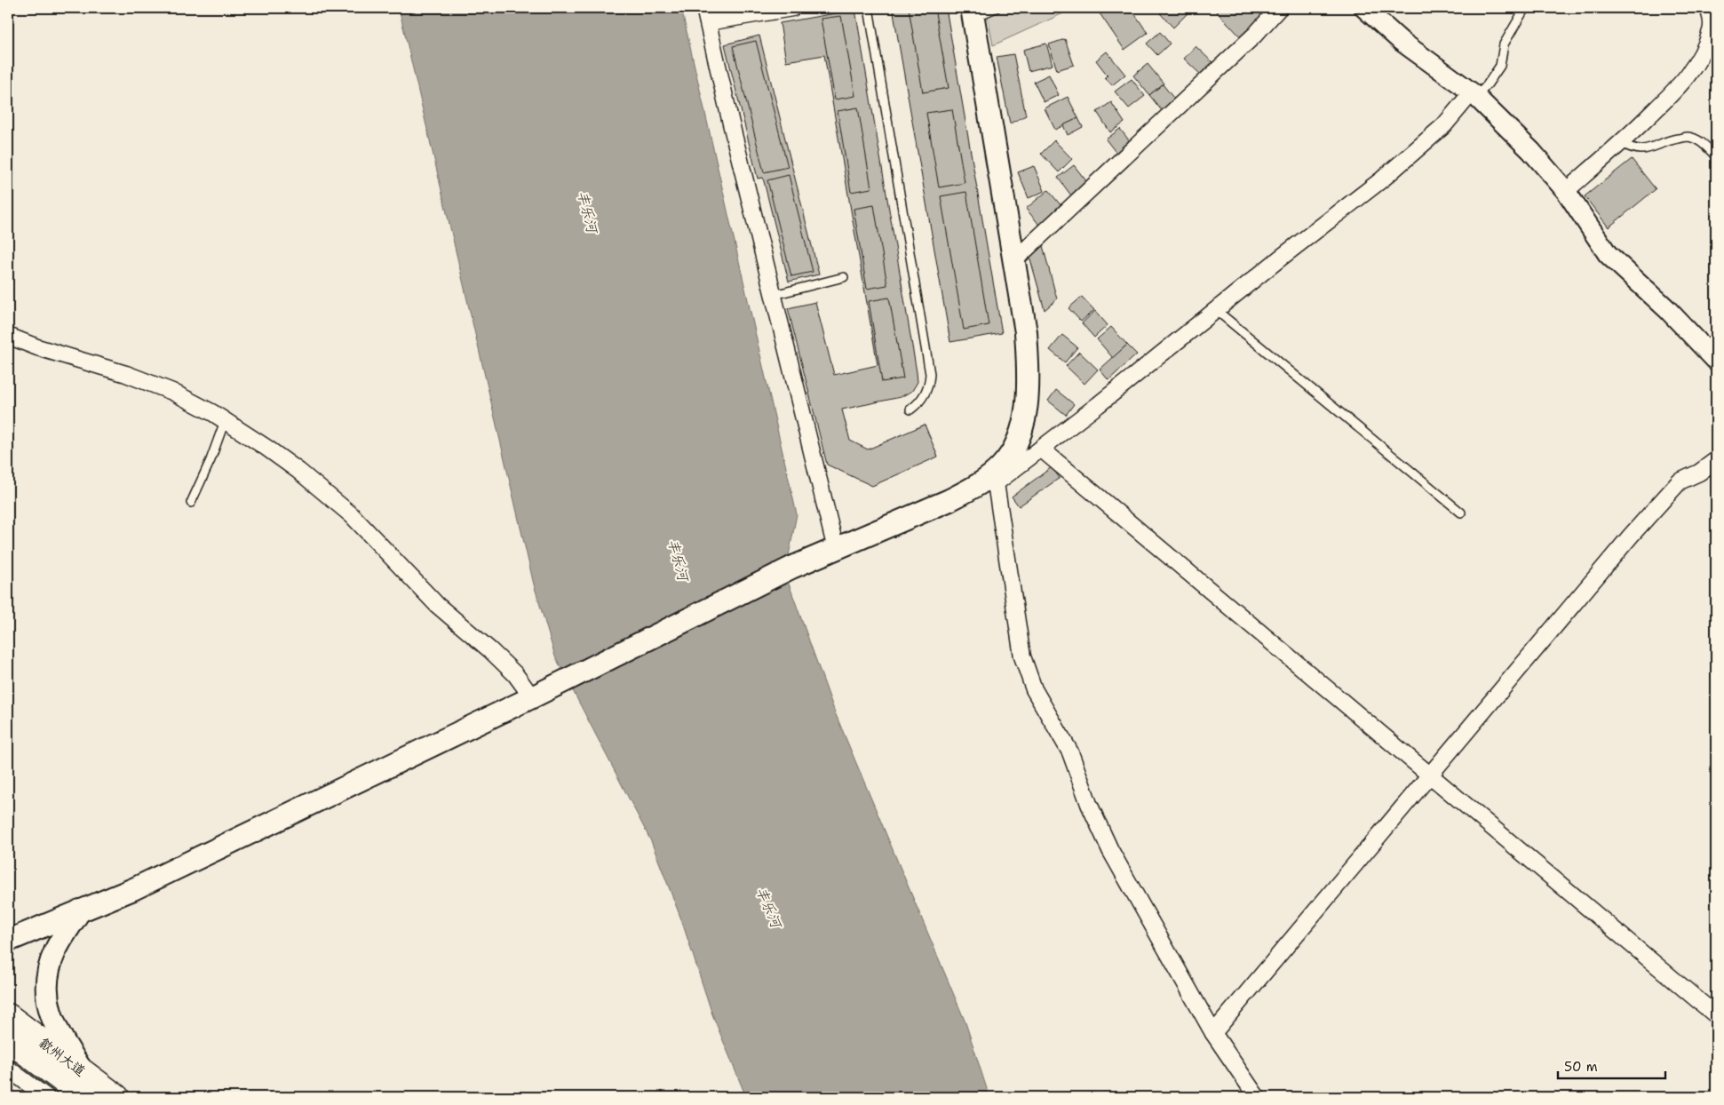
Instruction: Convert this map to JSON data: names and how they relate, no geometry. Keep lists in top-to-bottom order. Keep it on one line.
{"streets":{"highway":["歙州大道"]},"water":["丰乐河"],"scale_bar":"50 m"}
